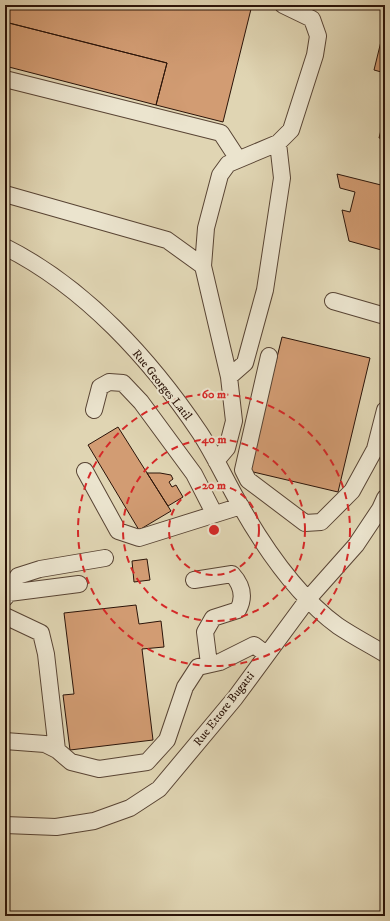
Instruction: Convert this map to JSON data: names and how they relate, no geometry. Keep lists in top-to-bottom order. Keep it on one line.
{"streets":{"street":["Rue Georges Latil","Rue Ettore Bugatti"]},"crossings":[["Rue Georges Latil","Rue Ettore Bugatti"]],"rings":["60 m","40 m","20 m"]}
